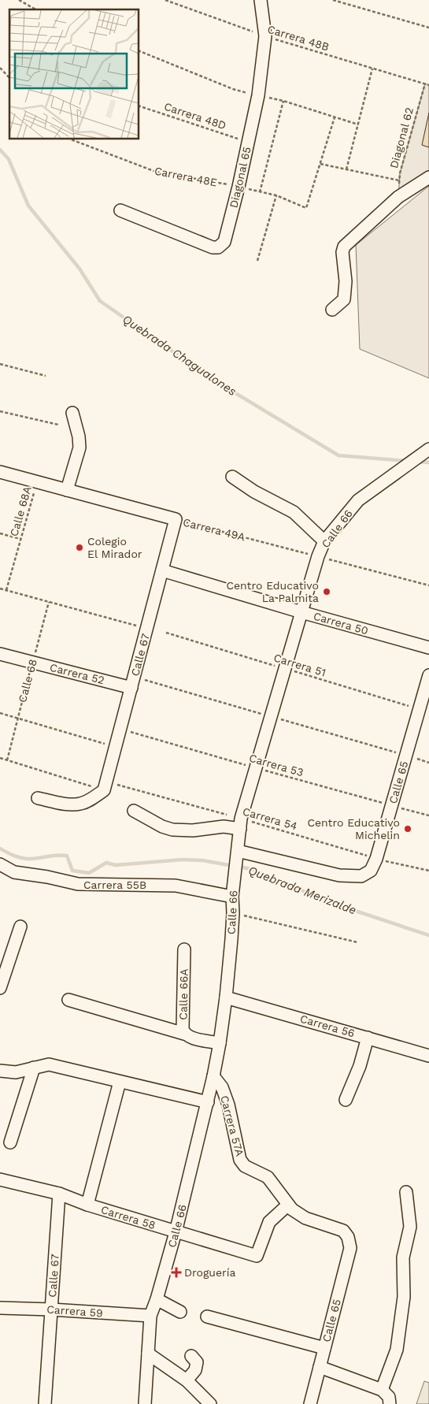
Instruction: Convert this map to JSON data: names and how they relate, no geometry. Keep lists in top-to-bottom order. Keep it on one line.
{"streets":{"street":["Diagonal 65","Calle 66","Carrera 49A","Carrera 50","Calle 67","Carrera 52","Calle 65","Carrera 55B","Calle 66A","Carrera 56","Carrera 57A","Carrera 58","Carrera 59"],"path":["Carrera 48B","Carrera 48D","Diagonal 62","Carrera 48E","Calle 68A","Carrera 51","Calle 68","Carrera 53","Carrera 54"]},"crossings":[["Carrera 48B","Diagonal 62"],["Carrera 48B","Diagonal 65"],["Carrera 48D","Diagonal 65"],["Carrera 48E","Diagonal 65"],["Calle 68A","Carrera 49A"],["Calle 66","Carrera 49A"],["Calle 66","Carrera 50"],["Calle 66","Carrera 51"],["Calle 66","Carrera 53"],["Calle 66","Calle 65"],["Calle 66","Carrera 54"],["Calle 66","Carrera 55B"],["Calle 66","Carrera 56"],["Calle 66","Carrera 57A"],["Calle 66","Carrera 58"],["Calle 66","Carrera 59"],["Carrera 49A","Calle 67"],["Carrera 50","Calle 67"],["Calle 67","Carrera 52"],["Calle 67","Carrera 53"],["Calle 67","Carrera 54"],["Calle 67","Carrera 58"],["Calle 67","Carrera 59"],["Carrera 51","Calle 65"],["Carrera 52","Calle 68"],["Calle 68","Carrera 54"],["Carrera 53","Calle 65"],["Calle 65","Carrera 54"],["Calle 65","Carrera 57A"],["Carrera 57A","Carrera 58"]],"water":["Quebrada Chagualones","Quebrada Merizalde"],"places":{"other":["Colegio El Mirador","Centro Educativo La Palmita","Centro Educativo Michelin"],"health":["Droguería"]}}
